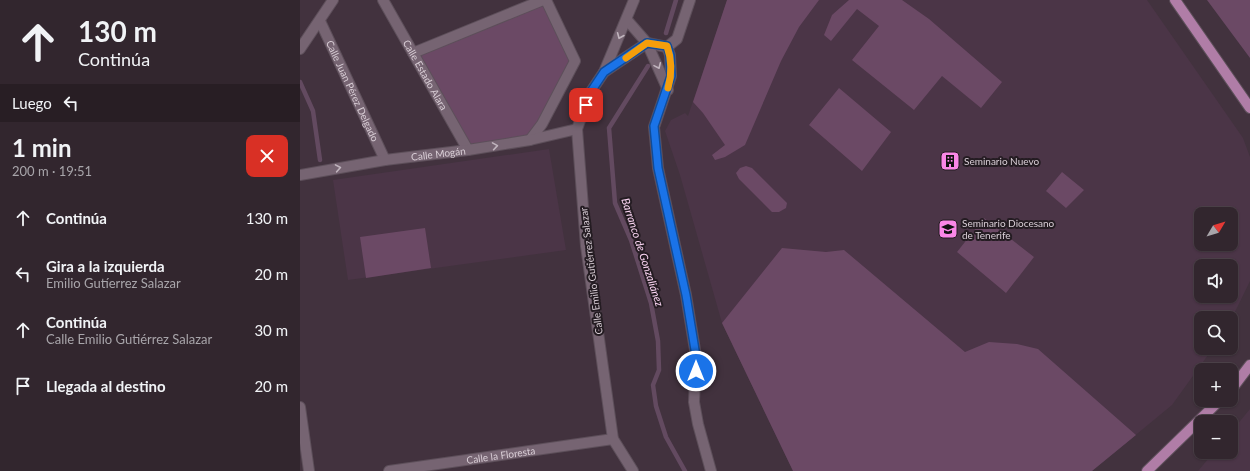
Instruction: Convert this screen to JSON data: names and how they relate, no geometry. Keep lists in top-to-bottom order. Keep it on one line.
{"streets":{"street":["Calle Estado Alara","Calle Juan Pérez Delgado","Calle Mogán","Calle Emilio Gutiérrez Salazar","Calle la Floresta"]},"crossings":[["Calle Estado Alara","Calle Mogán"],["Calle Juan Pérez Delgado","Calle Mogán"],["Calle Mogán","Calle Emilio Gutiérrez Salazar"],["Calle Emilio Gutiérrez Salazar","Calle la Floresta"]],"one_way":["Calle Mogán"],"water":["Barranco de Gonzaliánez"],"places":{"building":["Seminario Nuevo"],"school or university":["Seminario Diocesano de Tenerife"]},"north":"top right","page":{"turn":["130 m","Continúa"],"then":"Luego","heading":["1 min","200 m · 19:51"],"list":[{"name":"Continúa","value":"130 m"},{"name":"Gira a la izquierda","note":"Emilio Gutíerrez Salazar","value":"20 m"},{"name":"Continúa","note":"Calle Emilio Gutiérrez Salazar","value":"30 m"},{"name":"Llegada al destino","value":"20 m"}],"map_buttons":["+","−"]}}
